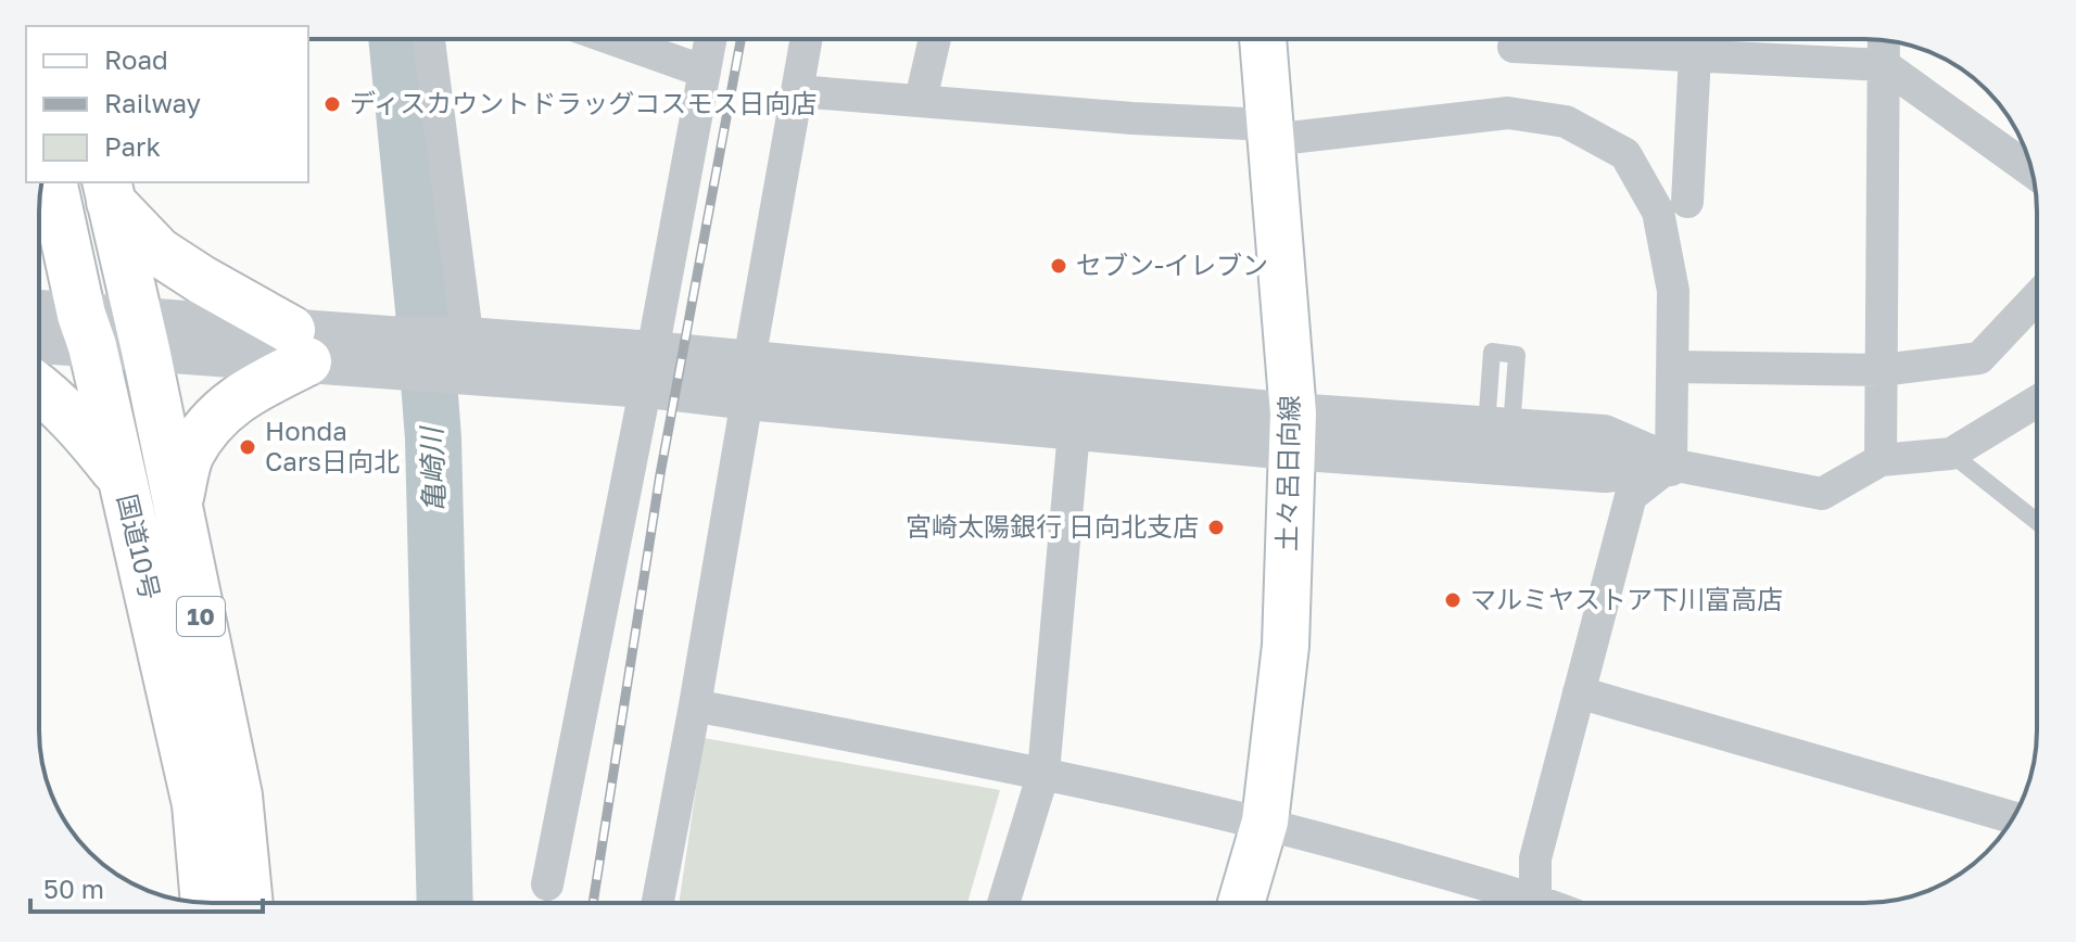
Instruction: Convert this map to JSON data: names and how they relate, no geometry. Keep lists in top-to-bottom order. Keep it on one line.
{"streets":{"highway":["国道10号","10"],"main road":["土々呂日向線"]},"water":["亀崎川"],"places":["ディスカウントドラッグコスモス日向店","セブン-イレブン","Honda Cars日向北","宮崎太陽銀行 日向北支店","マルミヤストア下川富高店"],"legend":["Road","Railway","Park"],"scale_bar":"50 m"}
